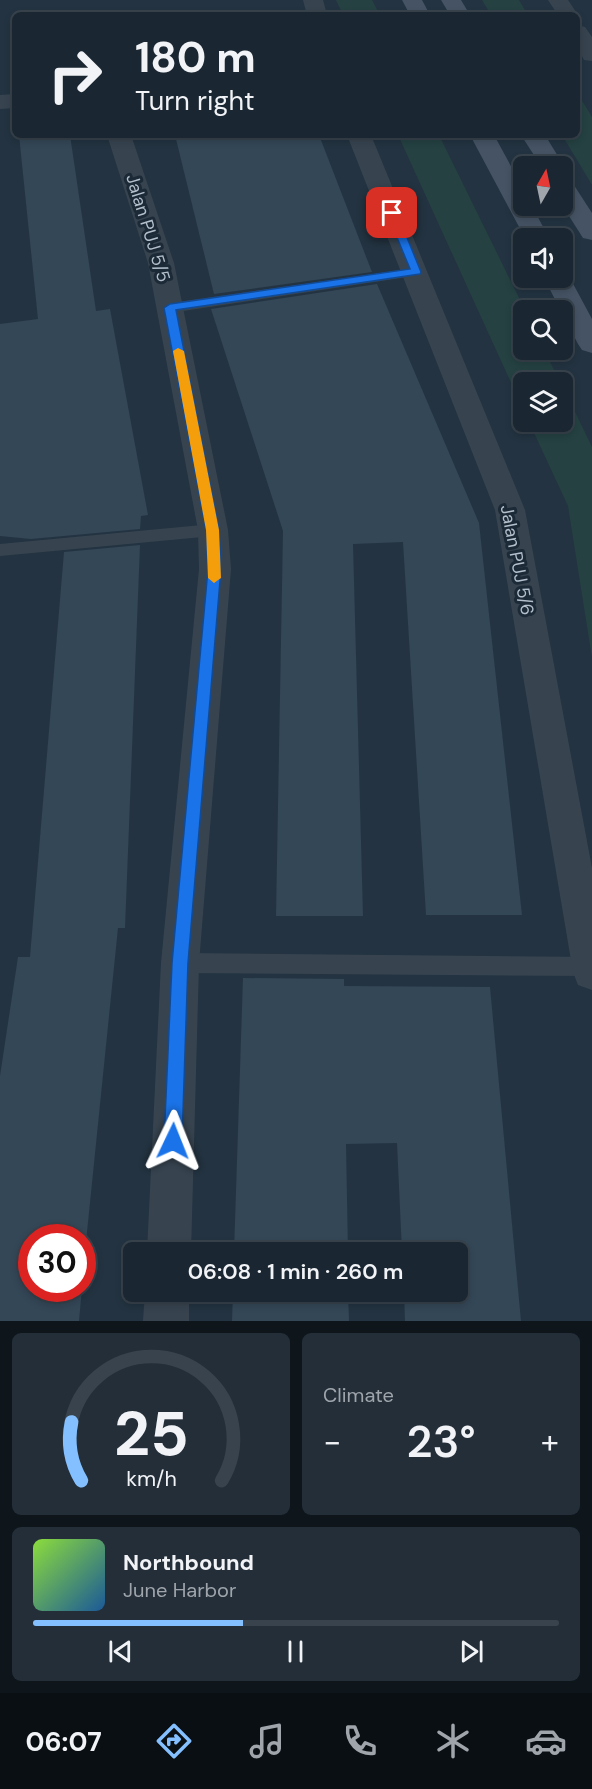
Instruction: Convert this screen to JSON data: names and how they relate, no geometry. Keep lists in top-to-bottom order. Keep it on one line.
{"streets":{"street":["Jalan PUJ 5/5","Jalan PUJ 5/6"]},"north":"top","page":{"turn":["180 m","Turn right"],"limit":"30","trip":"06:08 · 1 min · 260 m","tile":"Climate","heat":["−","23°","+"],"song":["Northbound","June Harbor"],"tabs":"06:07","gauge":["25","km/h"]}}
